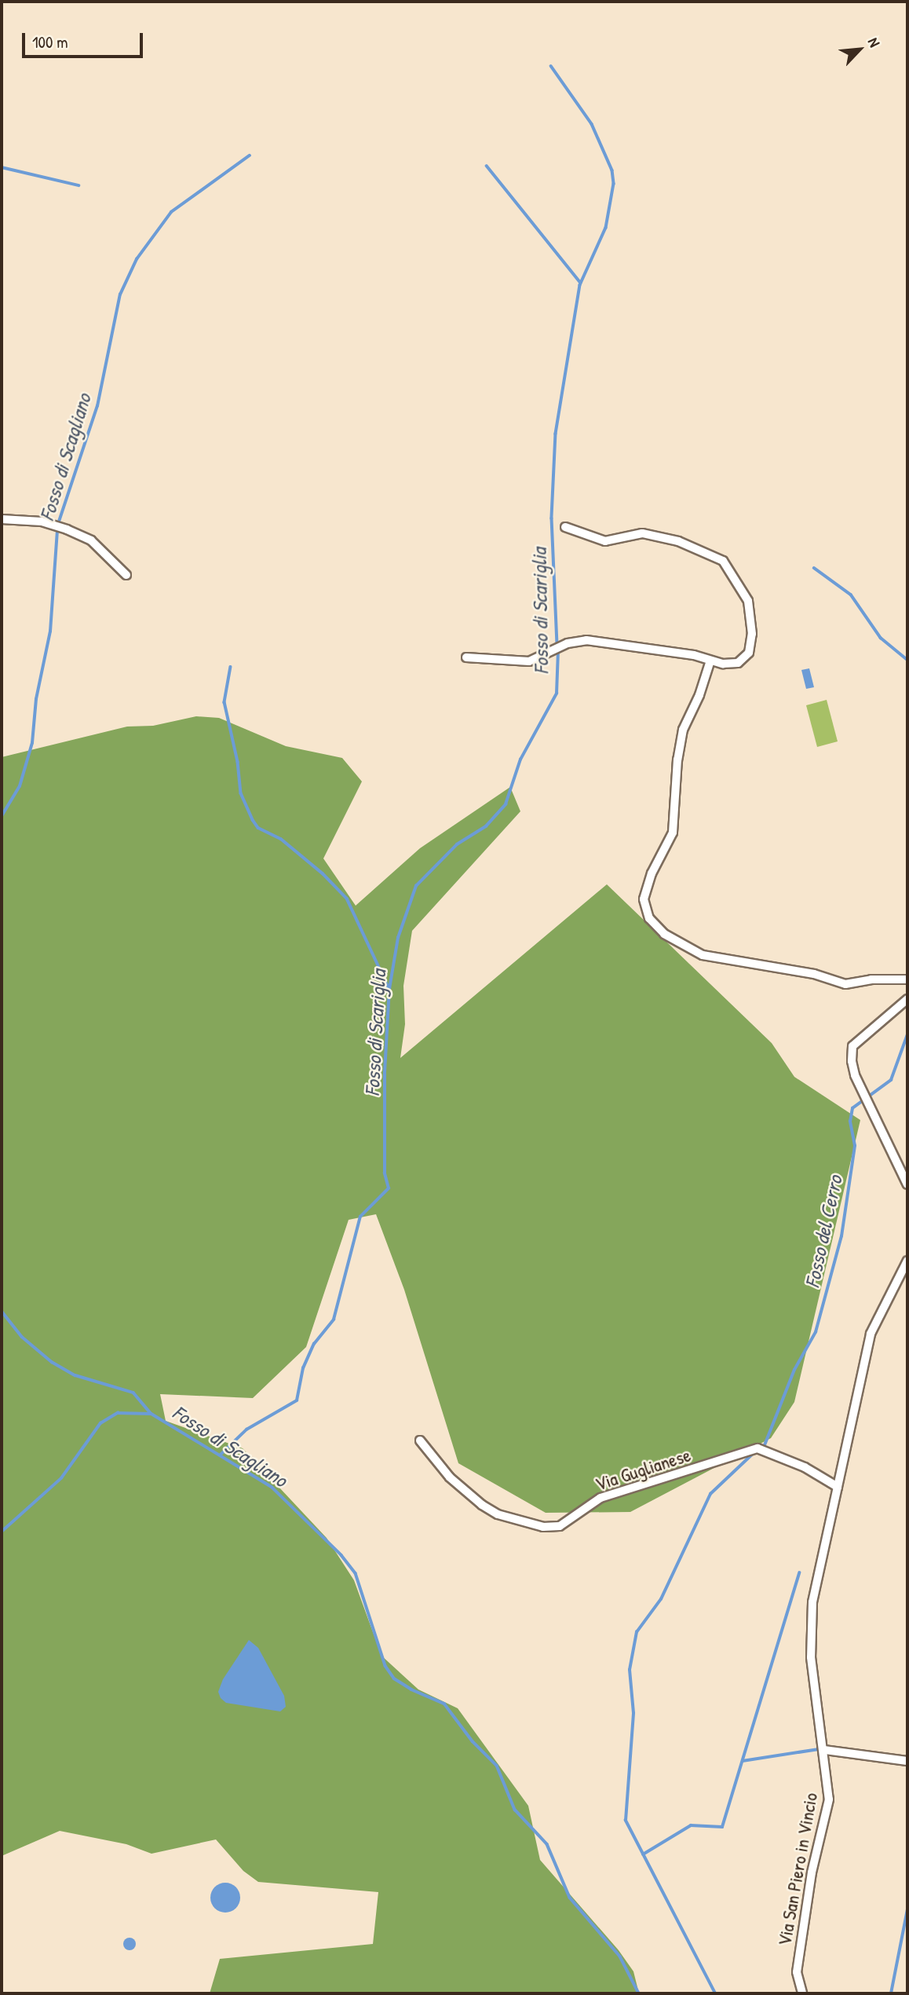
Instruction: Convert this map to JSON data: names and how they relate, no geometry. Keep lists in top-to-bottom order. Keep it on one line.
{"streets":{"street":["Via Guglianese","Via San Piero in Vincio"]},"water":["Fosso di Scagliano","Fosso di Scariglia","Fosso del Cerro"],"scale_bar":"100 m","north":"top right"}
